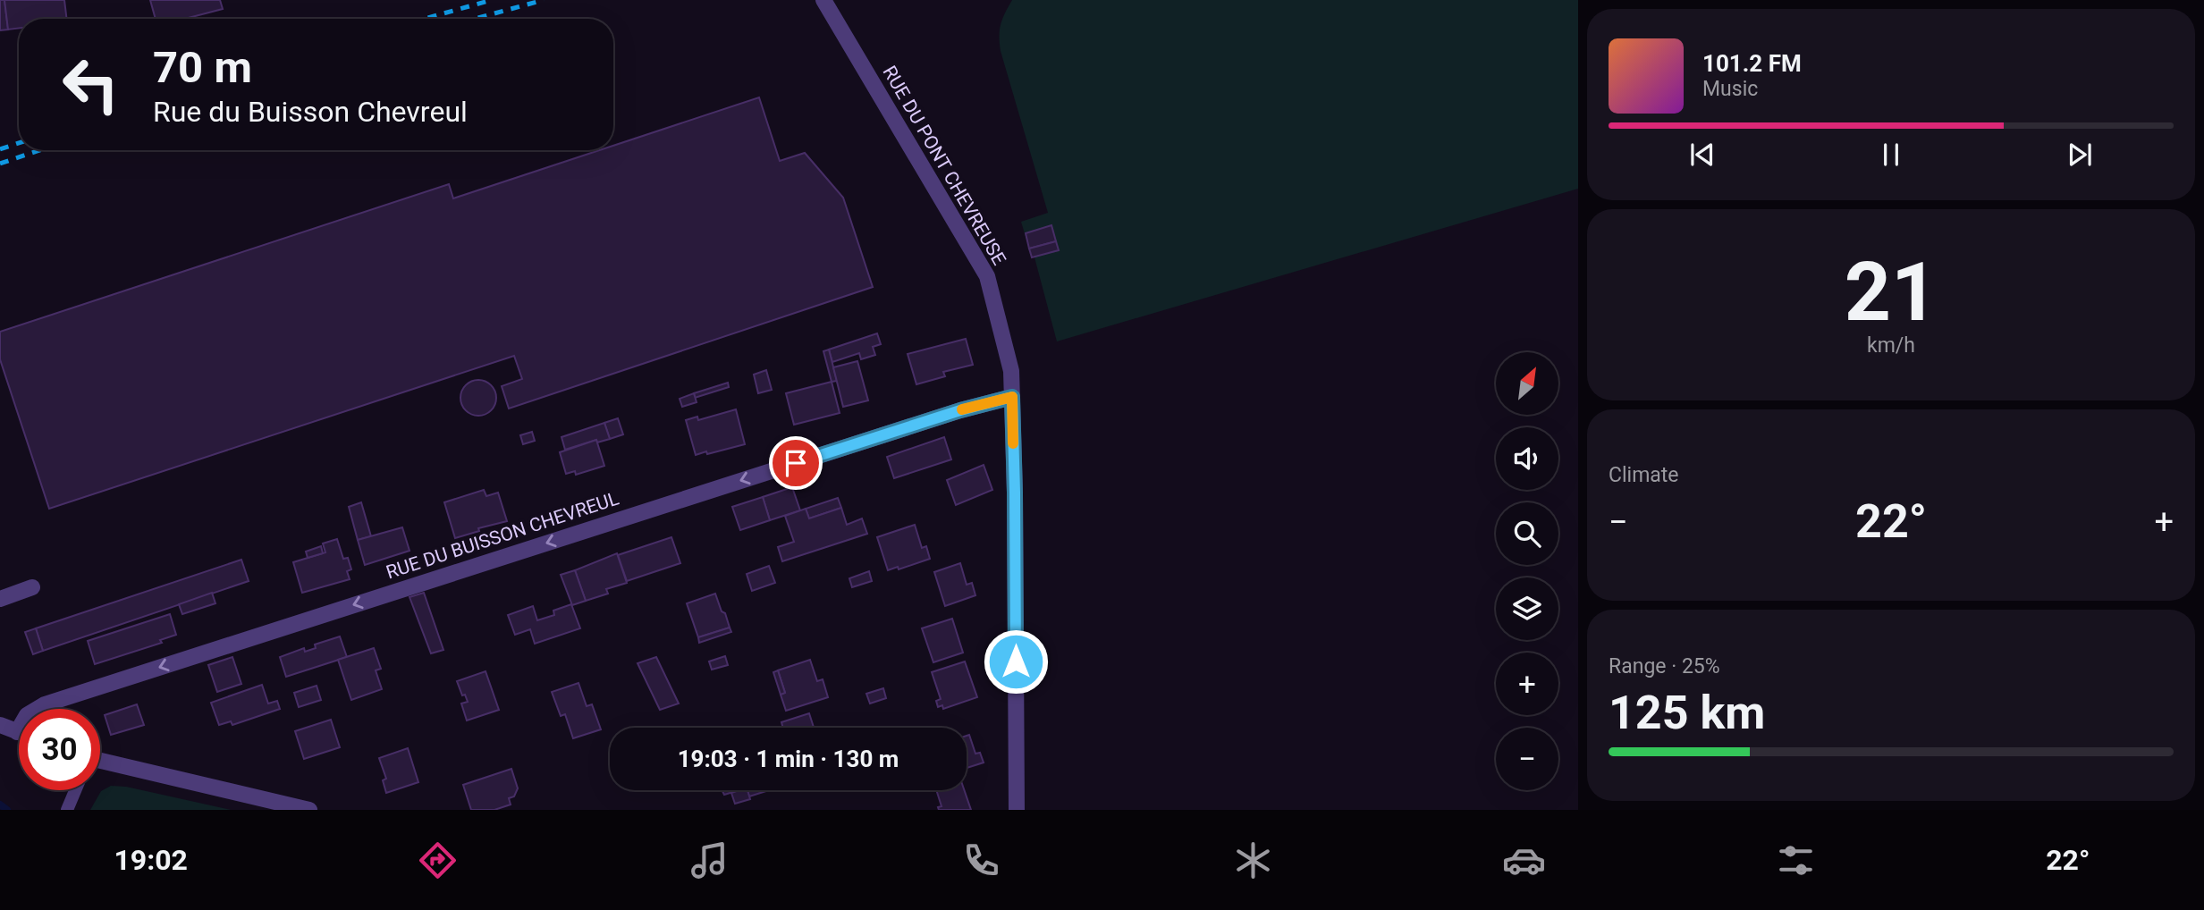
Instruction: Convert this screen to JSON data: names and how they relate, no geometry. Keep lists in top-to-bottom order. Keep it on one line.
{"streets":{"street":["RUE DU PONT CHEVREUSE","RUE DU BUISSON CHEVREUL"]},"crossings":[["RUE DU PONT CHEVREUSE","RUE DU BUISSON CHEVREUL"]],"one_way":["RUE DU BUISSON CHEVREUL"],"north":"top right","page":{"turn":["70 m","Rue du Buisson Chevreul"],"song":["101.2 FM","Music"],"tile":[["21","km/h"],"Climate",["Range · 25%","125 km"]],"map_buttons":["+","−"],"heat":["−","22°","+"],"limit":"30","trip":"19:03 · 1 min · 130 m","tabs":["19:02","22°"]}}
